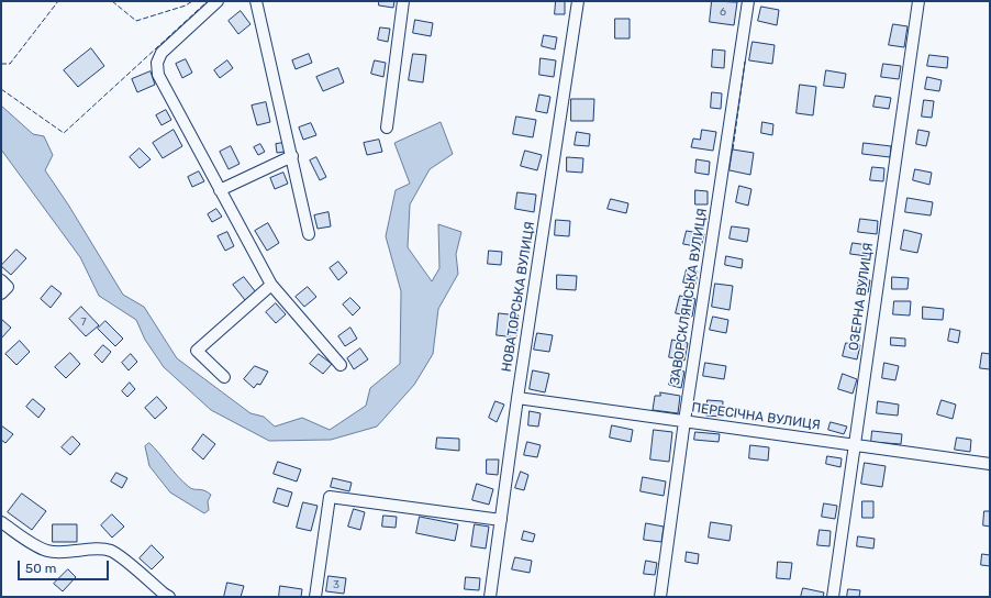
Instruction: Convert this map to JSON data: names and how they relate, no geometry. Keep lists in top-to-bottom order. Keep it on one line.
{"streets":{"street":["НОВАТОРСЬКА ВУЛИЦЯ","ЗАВОРСКЛЯНСЬКА ВУЛИЦЯ","ОЗЕРНА ВУЛИЦЯ","ПЕРЕСІЧНА ВУЛИЦЯ"]},"crossings":[["НОВАТОРСЬКА ВУЛИЦЯ","ПЕРЕСІЧНА ВУЛИЦЯ"],["ЗАВОРСКЛЯНСЬКА ВУЛИЦЯ","ПЕРЕСІЧНА ВУЛИЦЯ"],["ОЗЕРНА ВУЛИЦЯ","ПЕРЕСІЧНА ВУЛИЦЯ"]],"house_numbers":["6","7","3"],"scale_bar":"50 m"}
